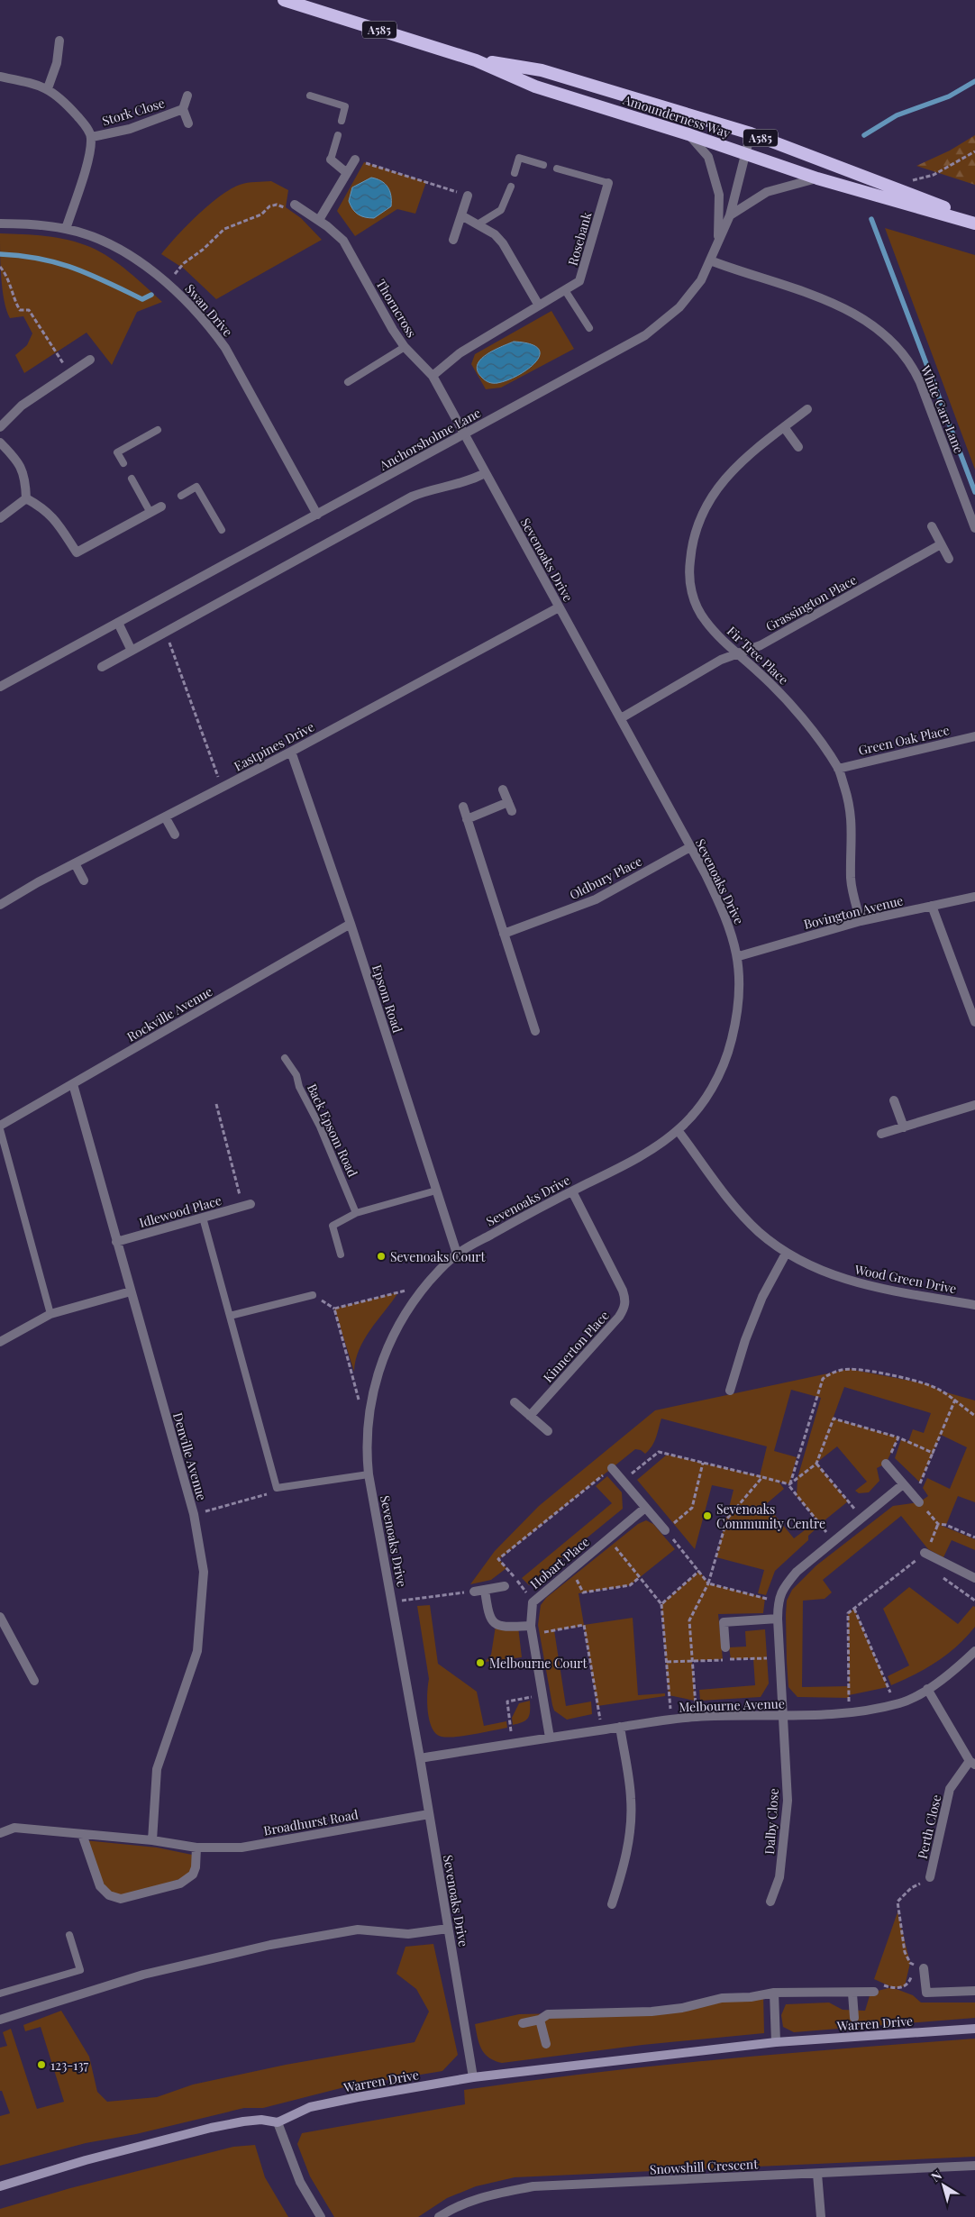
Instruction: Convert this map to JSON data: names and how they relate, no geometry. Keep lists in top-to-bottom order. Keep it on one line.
{"streets":{"highway":["A585","Amounderness Way"],"main road":["Warren Drive"],"street":["Stork Close","Rosebank","Thorncross","Swan Drive","White Carr Lane","Anchorsholme Lane","Sevenoaks Drive","Grassington Place","Fir Tree Place","Green Oak Place","Eastpines Drive","Oldbury Place","Bovington Avenue","Epsom Road","Rockville Avenue","Idlewood Place","Wood Green Drive","Kinnerton Place","Denville Avenue","Hobart Place","Melbourne Avenue","Dalby Close","Broadhurst Road","Perth Close","Snowshill Crescent"],"lane":["Back Epsom Road"]},"crossings":[["Stork Close","Swan Drive"],["Amounderness Way","Anchorsholme Lane"],["Rosebank","Thorncross"],["Thorncross","Anchorsholme Lane"],["Thorncross","Sevenoaks Drive"],["Swan Drive","Anchorsholme Lane"],["White Carr Lane","Anchorsholme Lane"],["Anchorsholme Lane","Sevenoaks Drive"],["Sevenoaks Drive","Grassington Place"],["Sevenoaks Drive","Eastpines Drive"],["Sevenoaks Drive","Oldbury Place"],["Sevenoaks Drive","Bovington Avenue"],["Sevenoaks Drive","Epsom Road"],["Sevenoaks Drive","Wood Green Drive"],["Sevenoaks Drive","Kinnerton Place"],["Sevenoaks Drive","Melbourne Avenue"],["Sevenoaks Drive","Broadhurst Road"],["Sevenoaks Drive","Warren Drive"],["Grassington Place","Fir Tree Place"],["Fir Tree Place","Green Oak Place"],["Fir Tree Place","Bovington Avenue"],["Eastpines Drive","Epsom Road"],["Epsom Road","Rockville Avenue"],["Rockville Avenue","Denville Avenue"],["Idlewood Place","Denville Avenue"],["Denville Avenue","Broadhurst Road"],["Hobart Place","Melbourne Avenue"],["Melbourne Avenue","Dalby Close"]],"places":["Sevenoaks Court","Sevenoaks Community Centre","Melbourne Court","123-137"],"north":"top left"}
